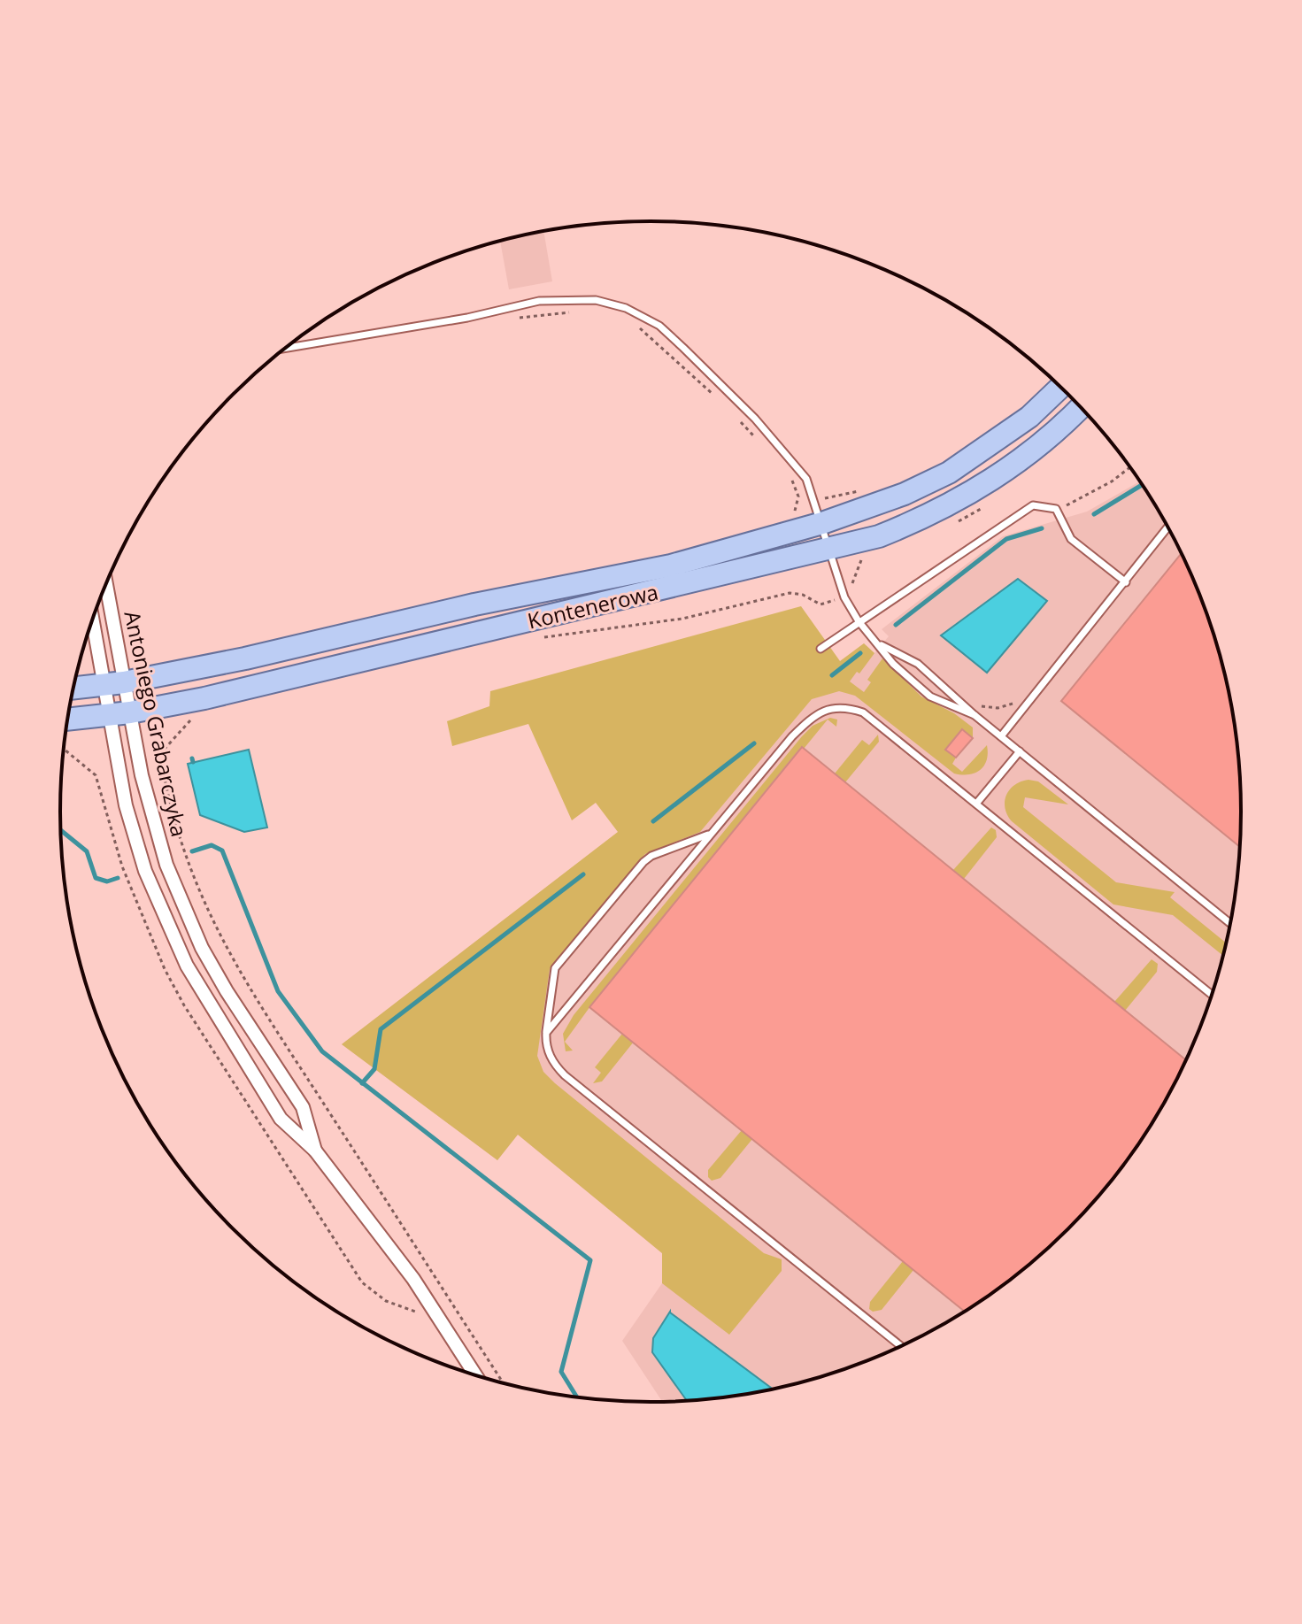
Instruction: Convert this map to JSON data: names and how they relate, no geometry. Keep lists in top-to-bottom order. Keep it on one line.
{"streets":{"main road":["Kontenerowa"],"street":["Antoniego Grabarczyka"]},"crossings":[["Kontenerowa","Antoniego Grabarczyka"]]}
